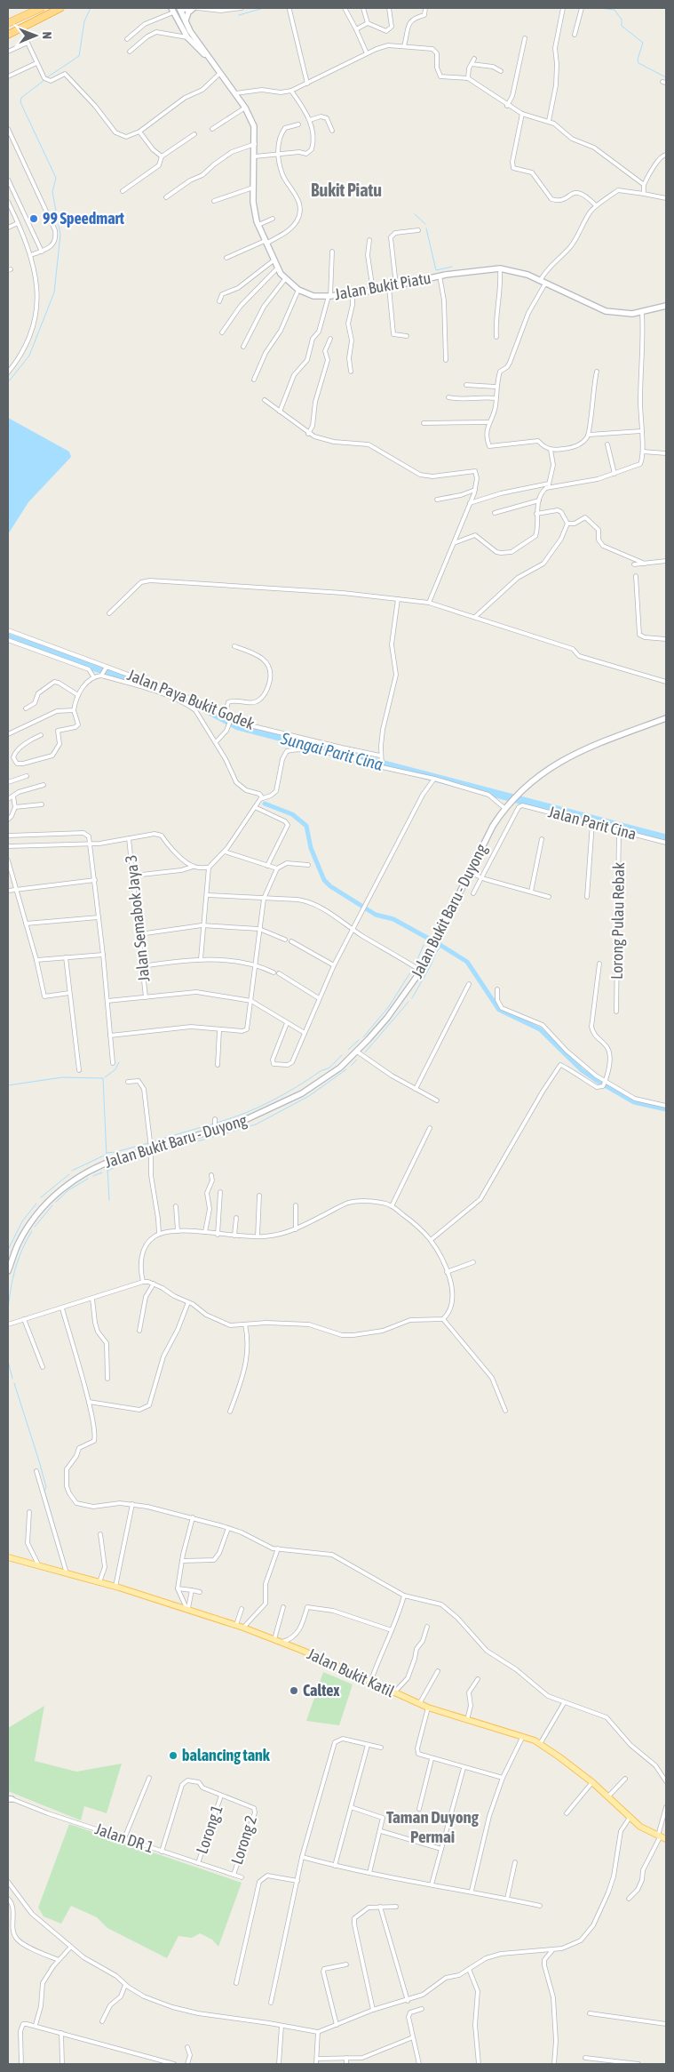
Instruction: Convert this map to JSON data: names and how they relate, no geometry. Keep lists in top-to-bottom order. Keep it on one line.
{"streets":{"main road":["Jalan Bukit Piatu","Jalan Bukit Baru - Duyong","Jalan Bukit Katil"],"street":["Jalan Paya Bukit Godek","Jalan Parit Cina","Jalan Semabok Jaya 3","Lorong Pulau Rebak","Lorong 1","Jalan DR 1","Lorong 2"]},"crossings":[["Jalan Parit Cina","Lorong Pulau Rebak"],["Lorong 1","Jalan DR 1"],["Lorong 1","Lorong 2"],["Jalan DR 1","Lorong 2"]],"districts":["Bukit Piatu","Taman Duyong Permai"],"water":["Sungai Parit Cina"],"places":["99 Speedmart","Caltex","balancing tank"],"north":"right"}
